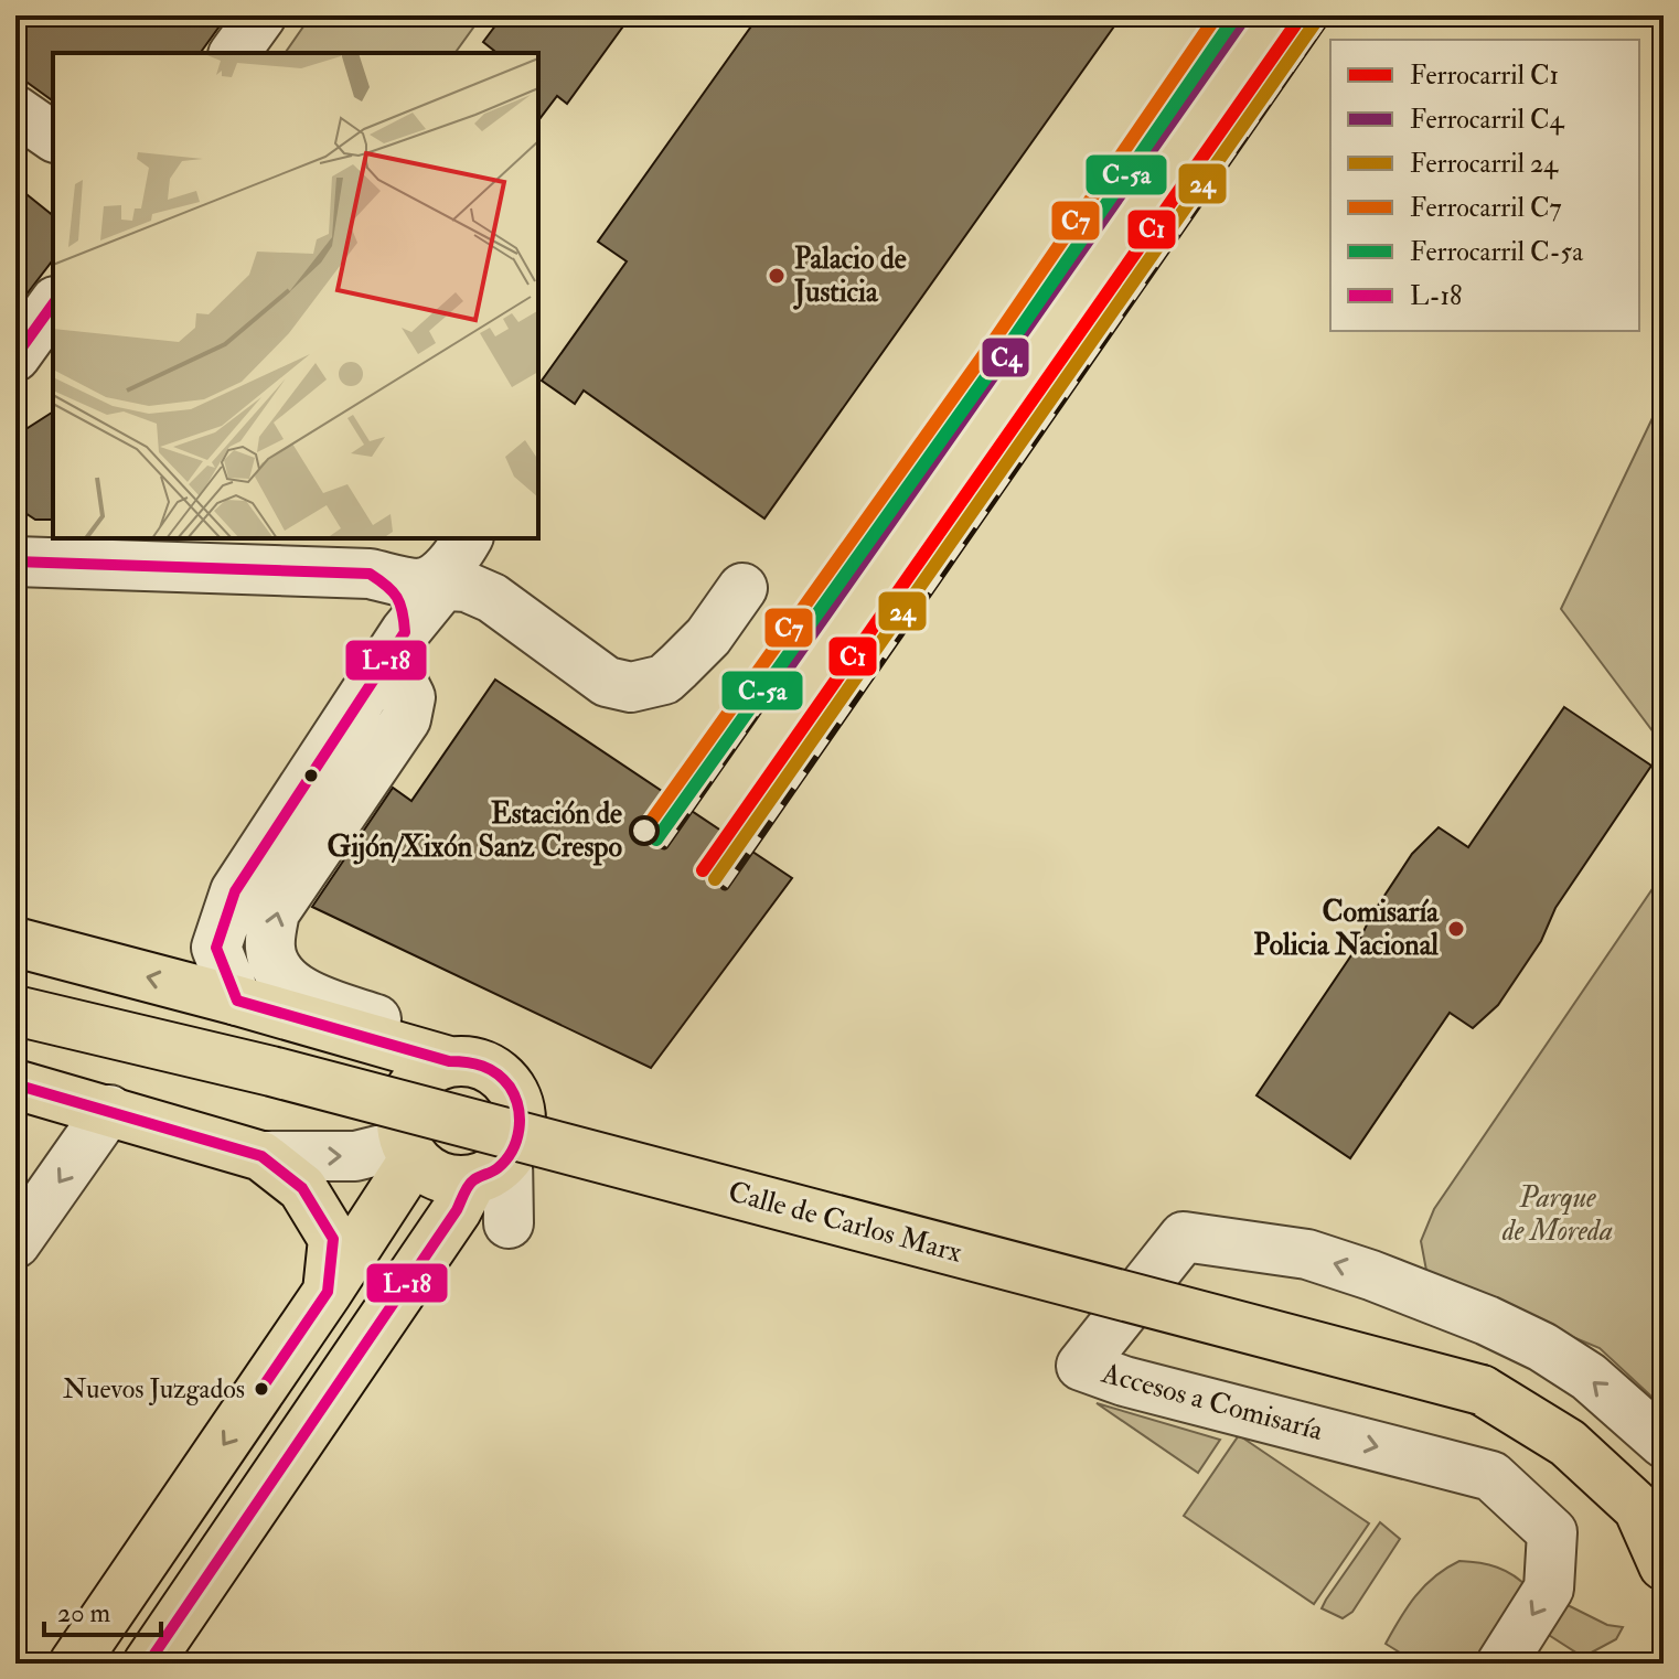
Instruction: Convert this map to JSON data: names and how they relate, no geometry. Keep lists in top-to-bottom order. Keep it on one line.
{"streets":{"main road":["Calle de Carlos Marx"],"street":["Accesos a Comisaría"]},"parks":["Parque de Moreda"],"places":["Palacio de Justicia","Estación de Gijón/Xixón Sanz Crespo","Comisaría Policia Nacional","Nuevos Juzgados"],"lines":["rail line C1","rail line C4","rail line C7","rail line 24","rail line C-5a","transit line L-18"],"legend":["Ferrocarril C1","Ferrocarril C4","Ferrocarril 24","Ferrocarril C7","Ferrocarril C-5a","L-18"],"scale_bar":"20 m"}
